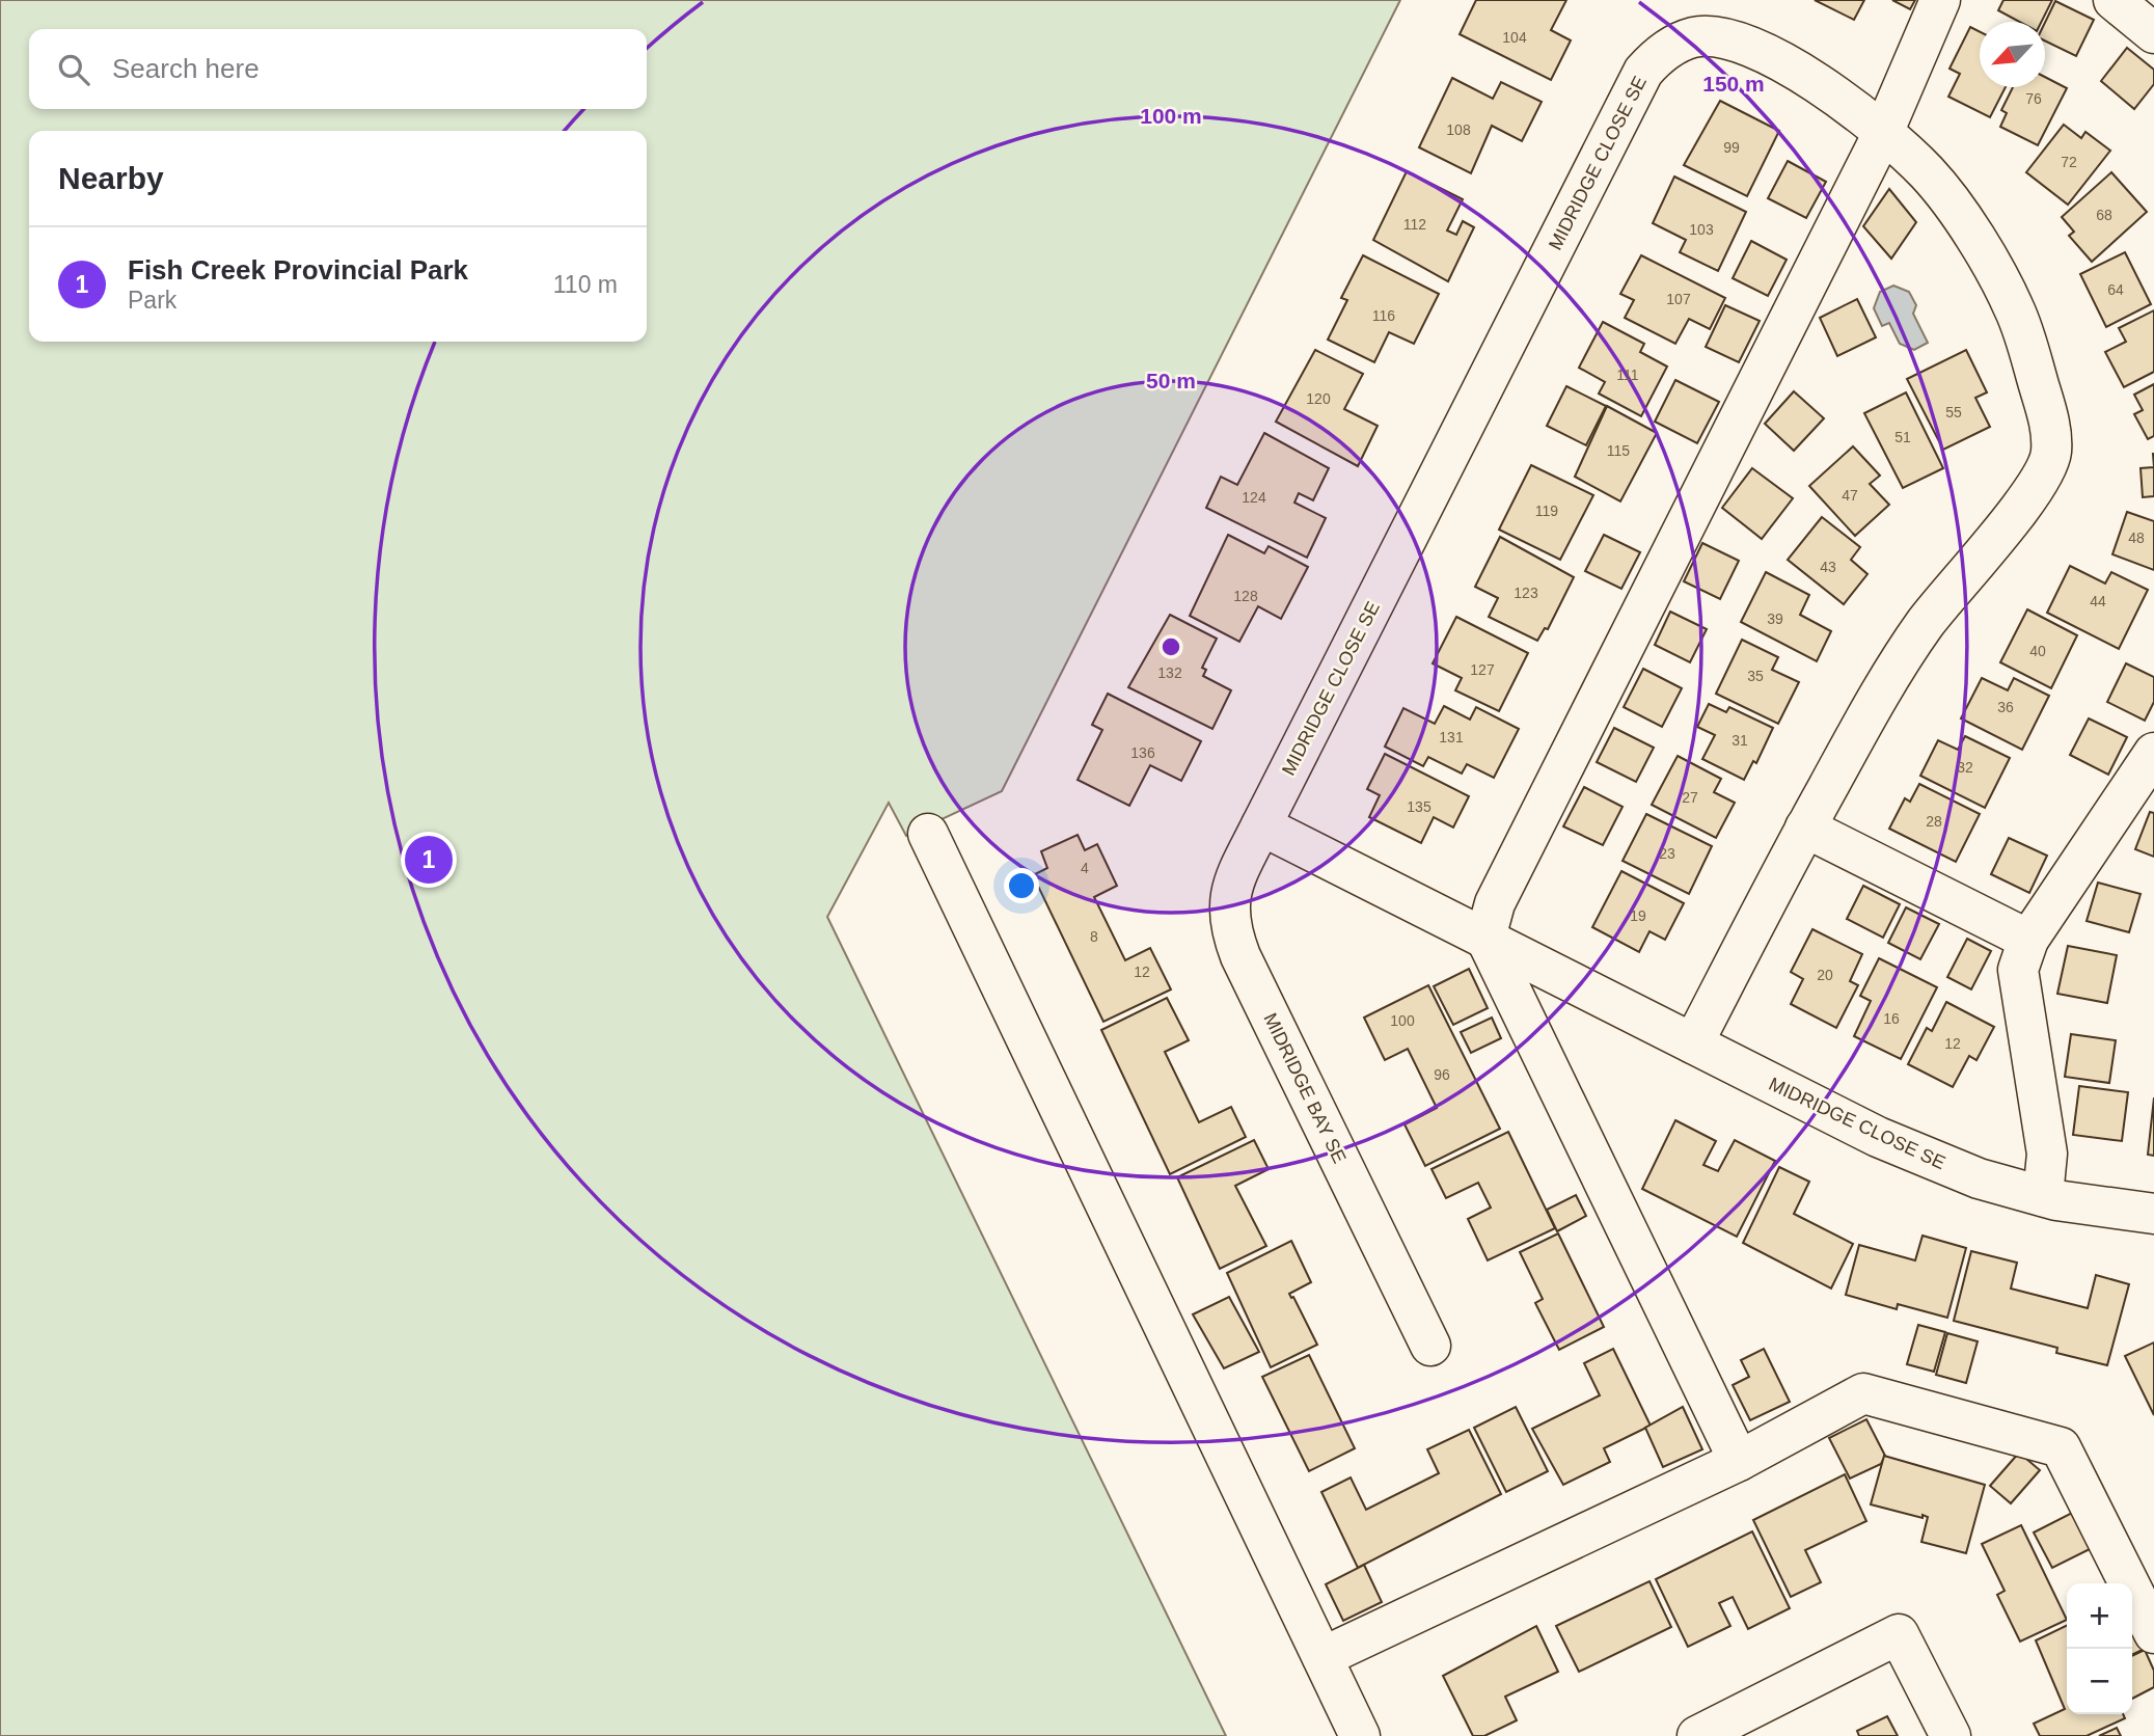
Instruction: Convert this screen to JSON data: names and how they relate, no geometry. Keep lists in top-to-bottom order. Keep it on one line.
{"streets":{"street":["MIDRIDGE CLOSE SE","MIDRIDGE BAY SE"]},"crossings":[["MIDRIDGE CLOSE SE","MIDRIDGE BAY SE"]],"house_numbers":["104","76","108","99","72","68","112","103","64","107","116","111","120","55","51","115","47","124","119","48","43","123","128","44","39","40","127","132","35","36","131","31","136","32","27","135","28","23","4","19","8","12","20","16","100","12","96"],"north":"bottom left","page":{"search":"Search here","heading":"Nearby","list":[{"mark":"1","name":"Fish Creek Provincial Park","note":"Park","value":"110 m"}],"pins":"1","map_buttons":["+","−"]},"rings":["150 m","100 m","50 m"]}
